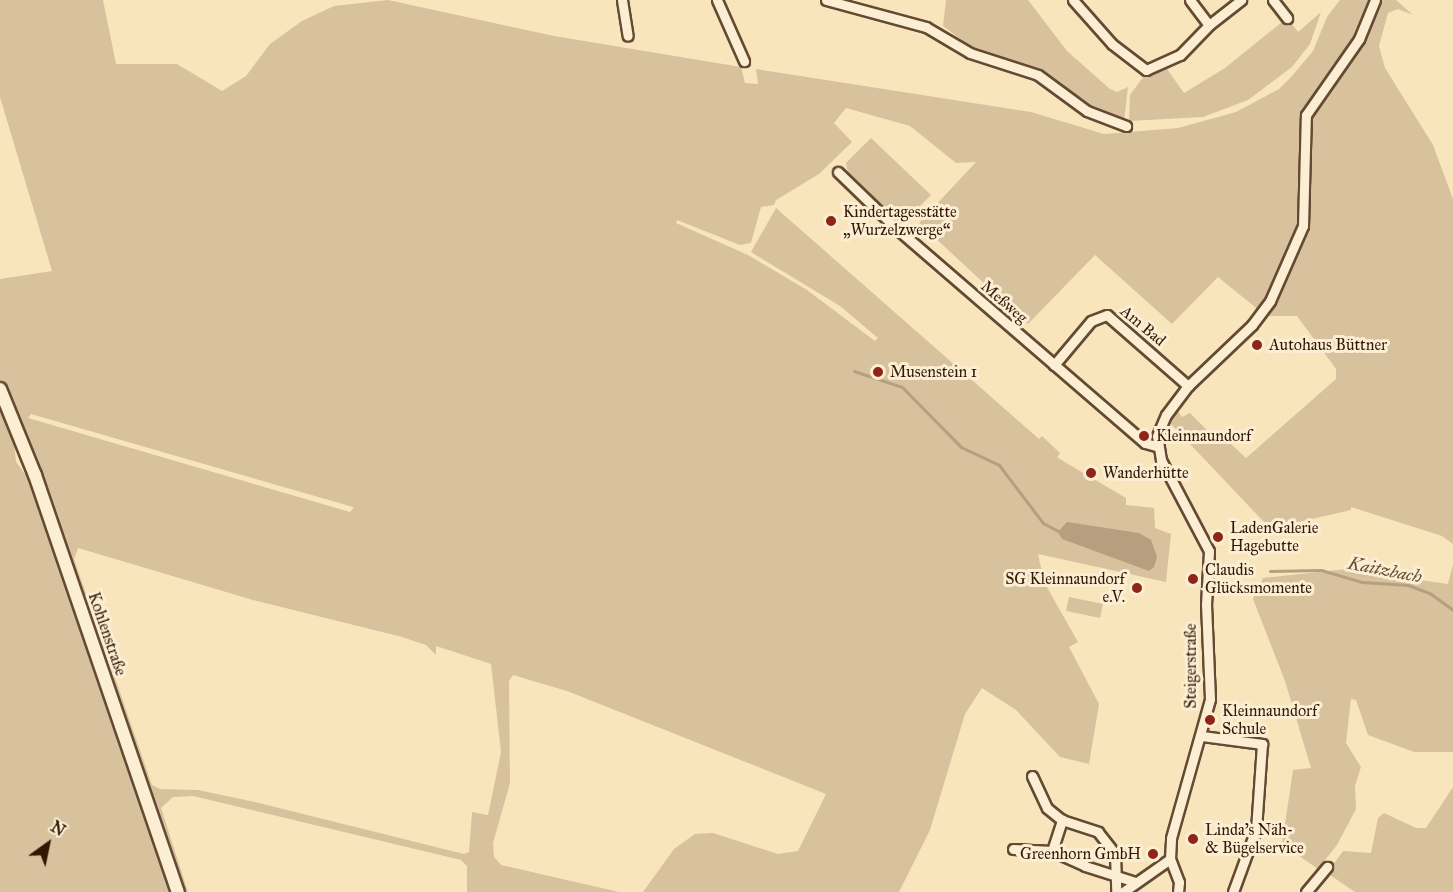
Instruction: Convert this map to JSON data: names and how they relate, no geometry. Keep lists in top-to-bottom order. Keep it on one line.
{"streets":{"street":["Meßweg","Am Bad","Kohlenstraße","Steigerstraße"]},"crossings":[["Meßweg","Am Bad"],["Meßweg","Steigerstraße"]],"water":["Kaitzbach"],"places":["Kindertagesstätte „Wurzelzwerge“","Autohaus Büttner","Musenstein 1","Kleinnaundorf","Wanderhütte","LadenGalerie Hagebutte","Claudis Glücksmomente","SG Kleinnaundorf e.V.","Kleinnaundorf Schule","Linda's Näh- & Bügelservice","Greenhorn GmbH"],"north":"top right"}
